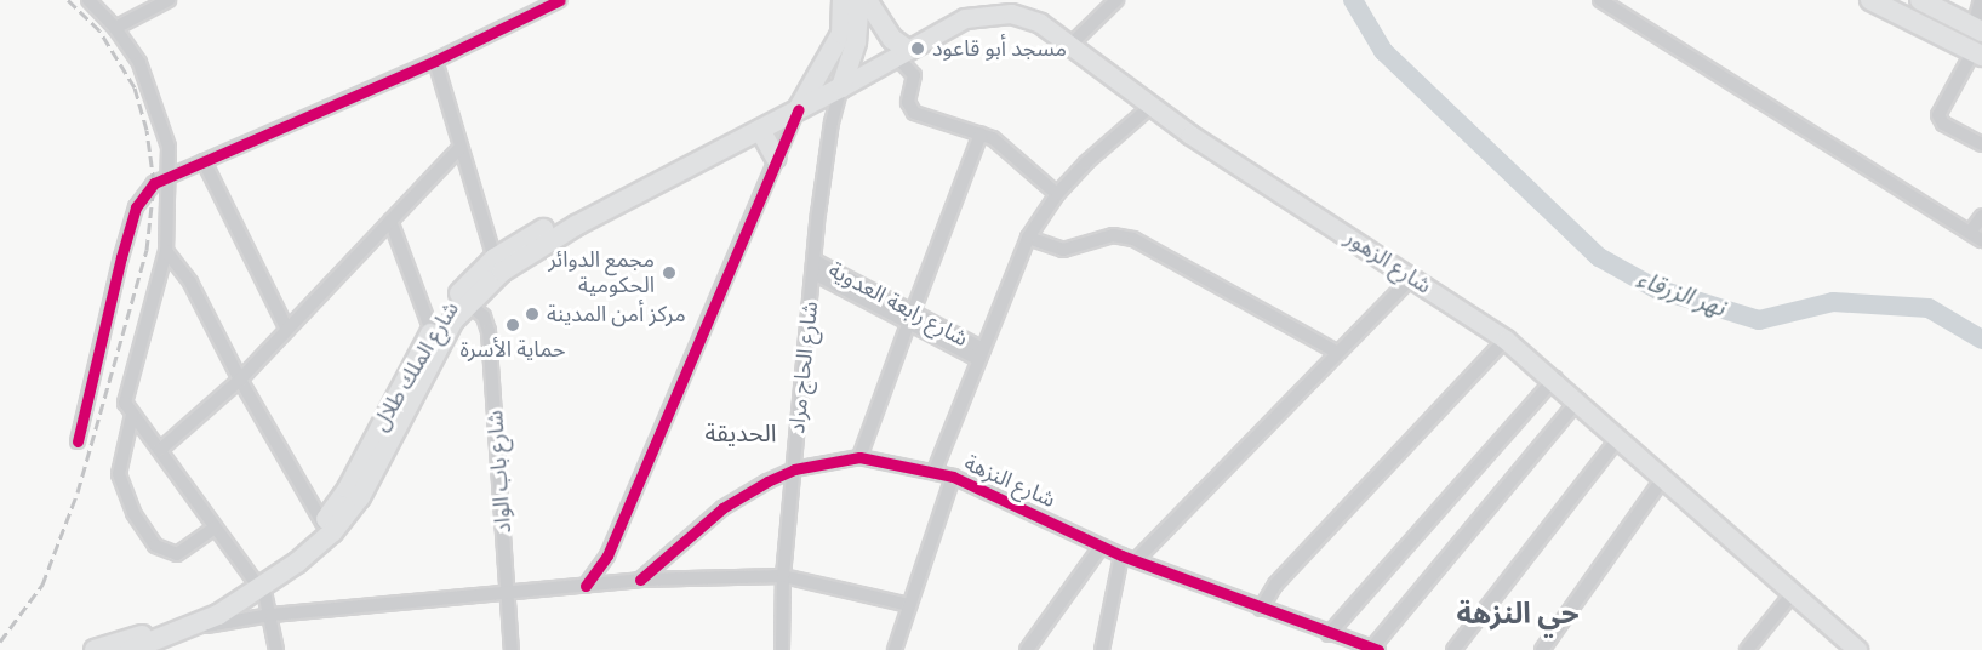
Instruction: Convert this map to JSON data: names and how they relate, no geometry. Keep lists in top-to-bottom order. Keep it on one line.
{"streets":{"main road":["شارع الزهور","شارع الملك طلال"],"street":["شارع رابعة العدوية","شارع الحاج مراد","شارع باب الواد","شارع النزهة"]},"crossings":[["شارع الزهور","شارع الملك طلال"],["شارع الزهور","شارع الحاج مراد"],["شارع رابعة العدوية","شارع الحاج مراد"],["شارع الملك طلال","شارع الحاج مراد"],["شارع الملك طلال","شارع باب الواد"],["شارع الحاج مراد","شارع النزهة"]],"districts":["الحديقة","حي النزهة"],"water":["نهر الزرقاء"],"places":["مسجد أبو قاعود","مجمع الدوائر الحكومية","مركز أمن المدينة","حماية الأسرة"]}
